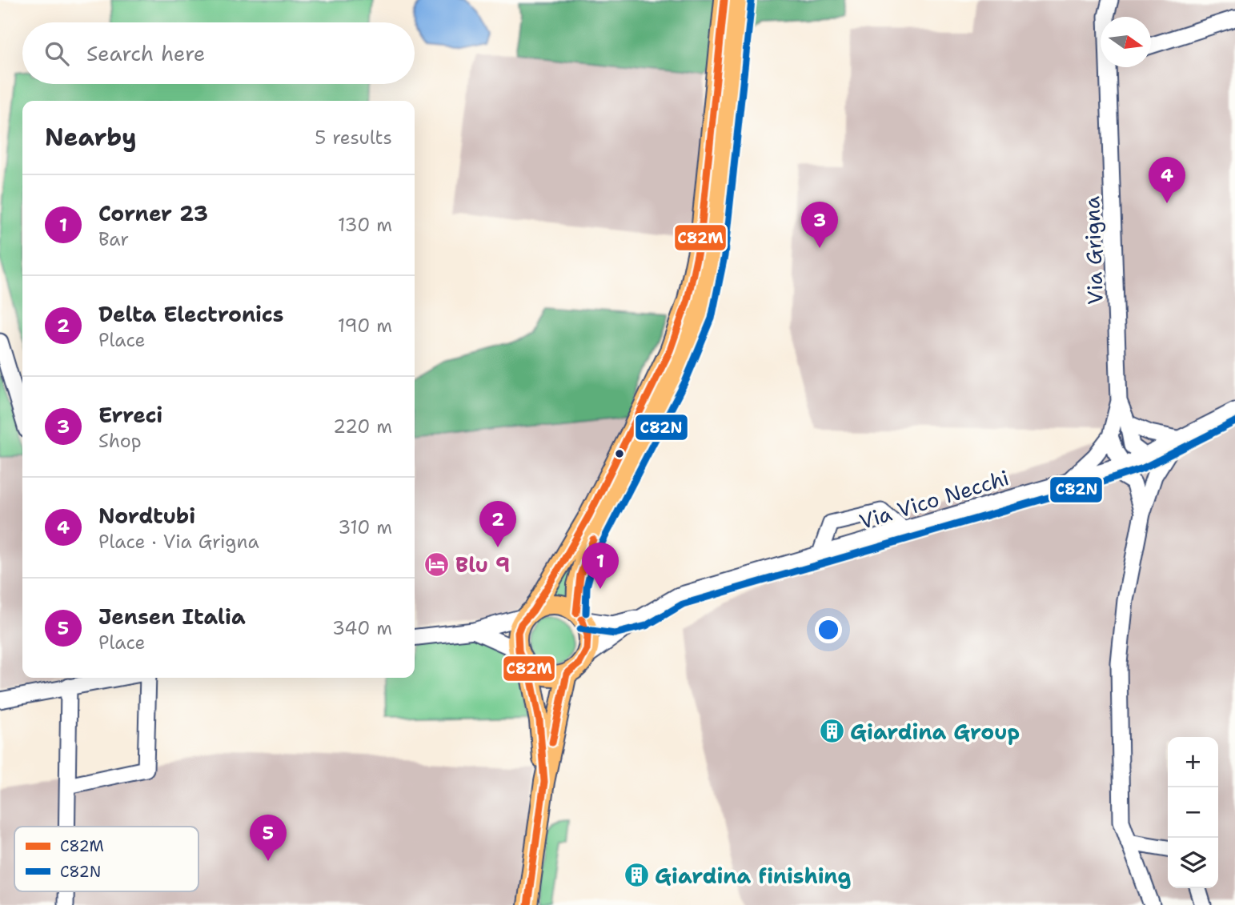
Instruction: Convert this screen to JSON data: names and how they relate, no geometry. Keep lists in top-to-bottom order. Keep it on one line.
{"streets":{"street":["Via Grigna","Via Vico Necchi"]},"crossings":[["Via Grigna","Via Vico Necchi"]],"places":{"hotel":["Blu 9"],"building":["Giardina Group","Giardina finishing"]},"lines":["transit line C82M","transit line C82N"],"legend":["C82M","C82N"],"north":"right","page":{"search":"Search here","heading":["Nearby","5 results"],"pins":["4","3","2","1","5"],"list":[{"mark":"1","name":"Corner 23","note":"Bar","value":"130 m"},{"mark":"2","name":"Delta Electronics","note":"Place","value":"190 m"},{"mark":"3","name":"Erreci","note":"Shop","value":"220 m"},{"mark":"4","name":"Nordtubi","note":"Place · Via Grigna","value":"310 m"},{"mark":"5","name":"Jensen Italia","note":"Place","value":"340 m"}],"map_buttons":["+","−"]}}
